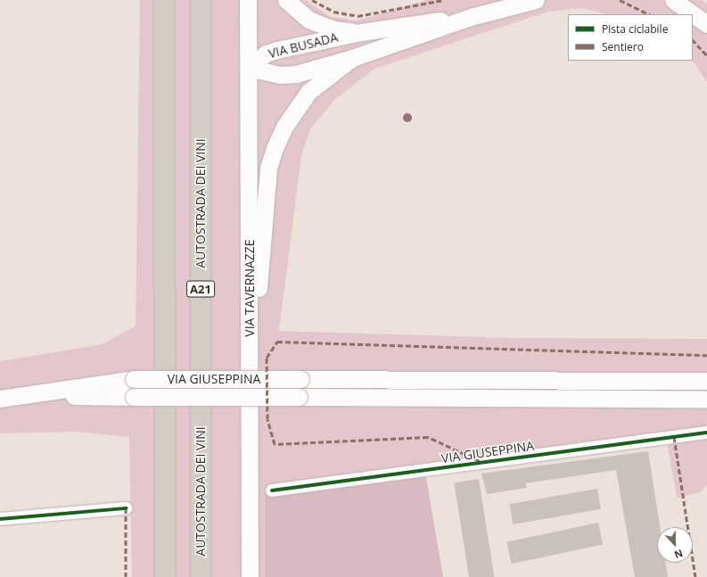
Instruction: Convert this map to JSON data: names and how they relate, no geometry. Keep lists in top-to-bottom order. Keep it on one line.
{"streets":{"highway":["AUTOSTRADA DEI VINI","A21"],"main road":["VIA BUSADA","VIA TAVERNAZZE","VIA GIUSEPPINA"]},"crossings":[["VIA BUSADA","VIA TAVERNAZZE"]],"legend":["Pista ciclabile","Sentiero"],"north":"bottom"}
